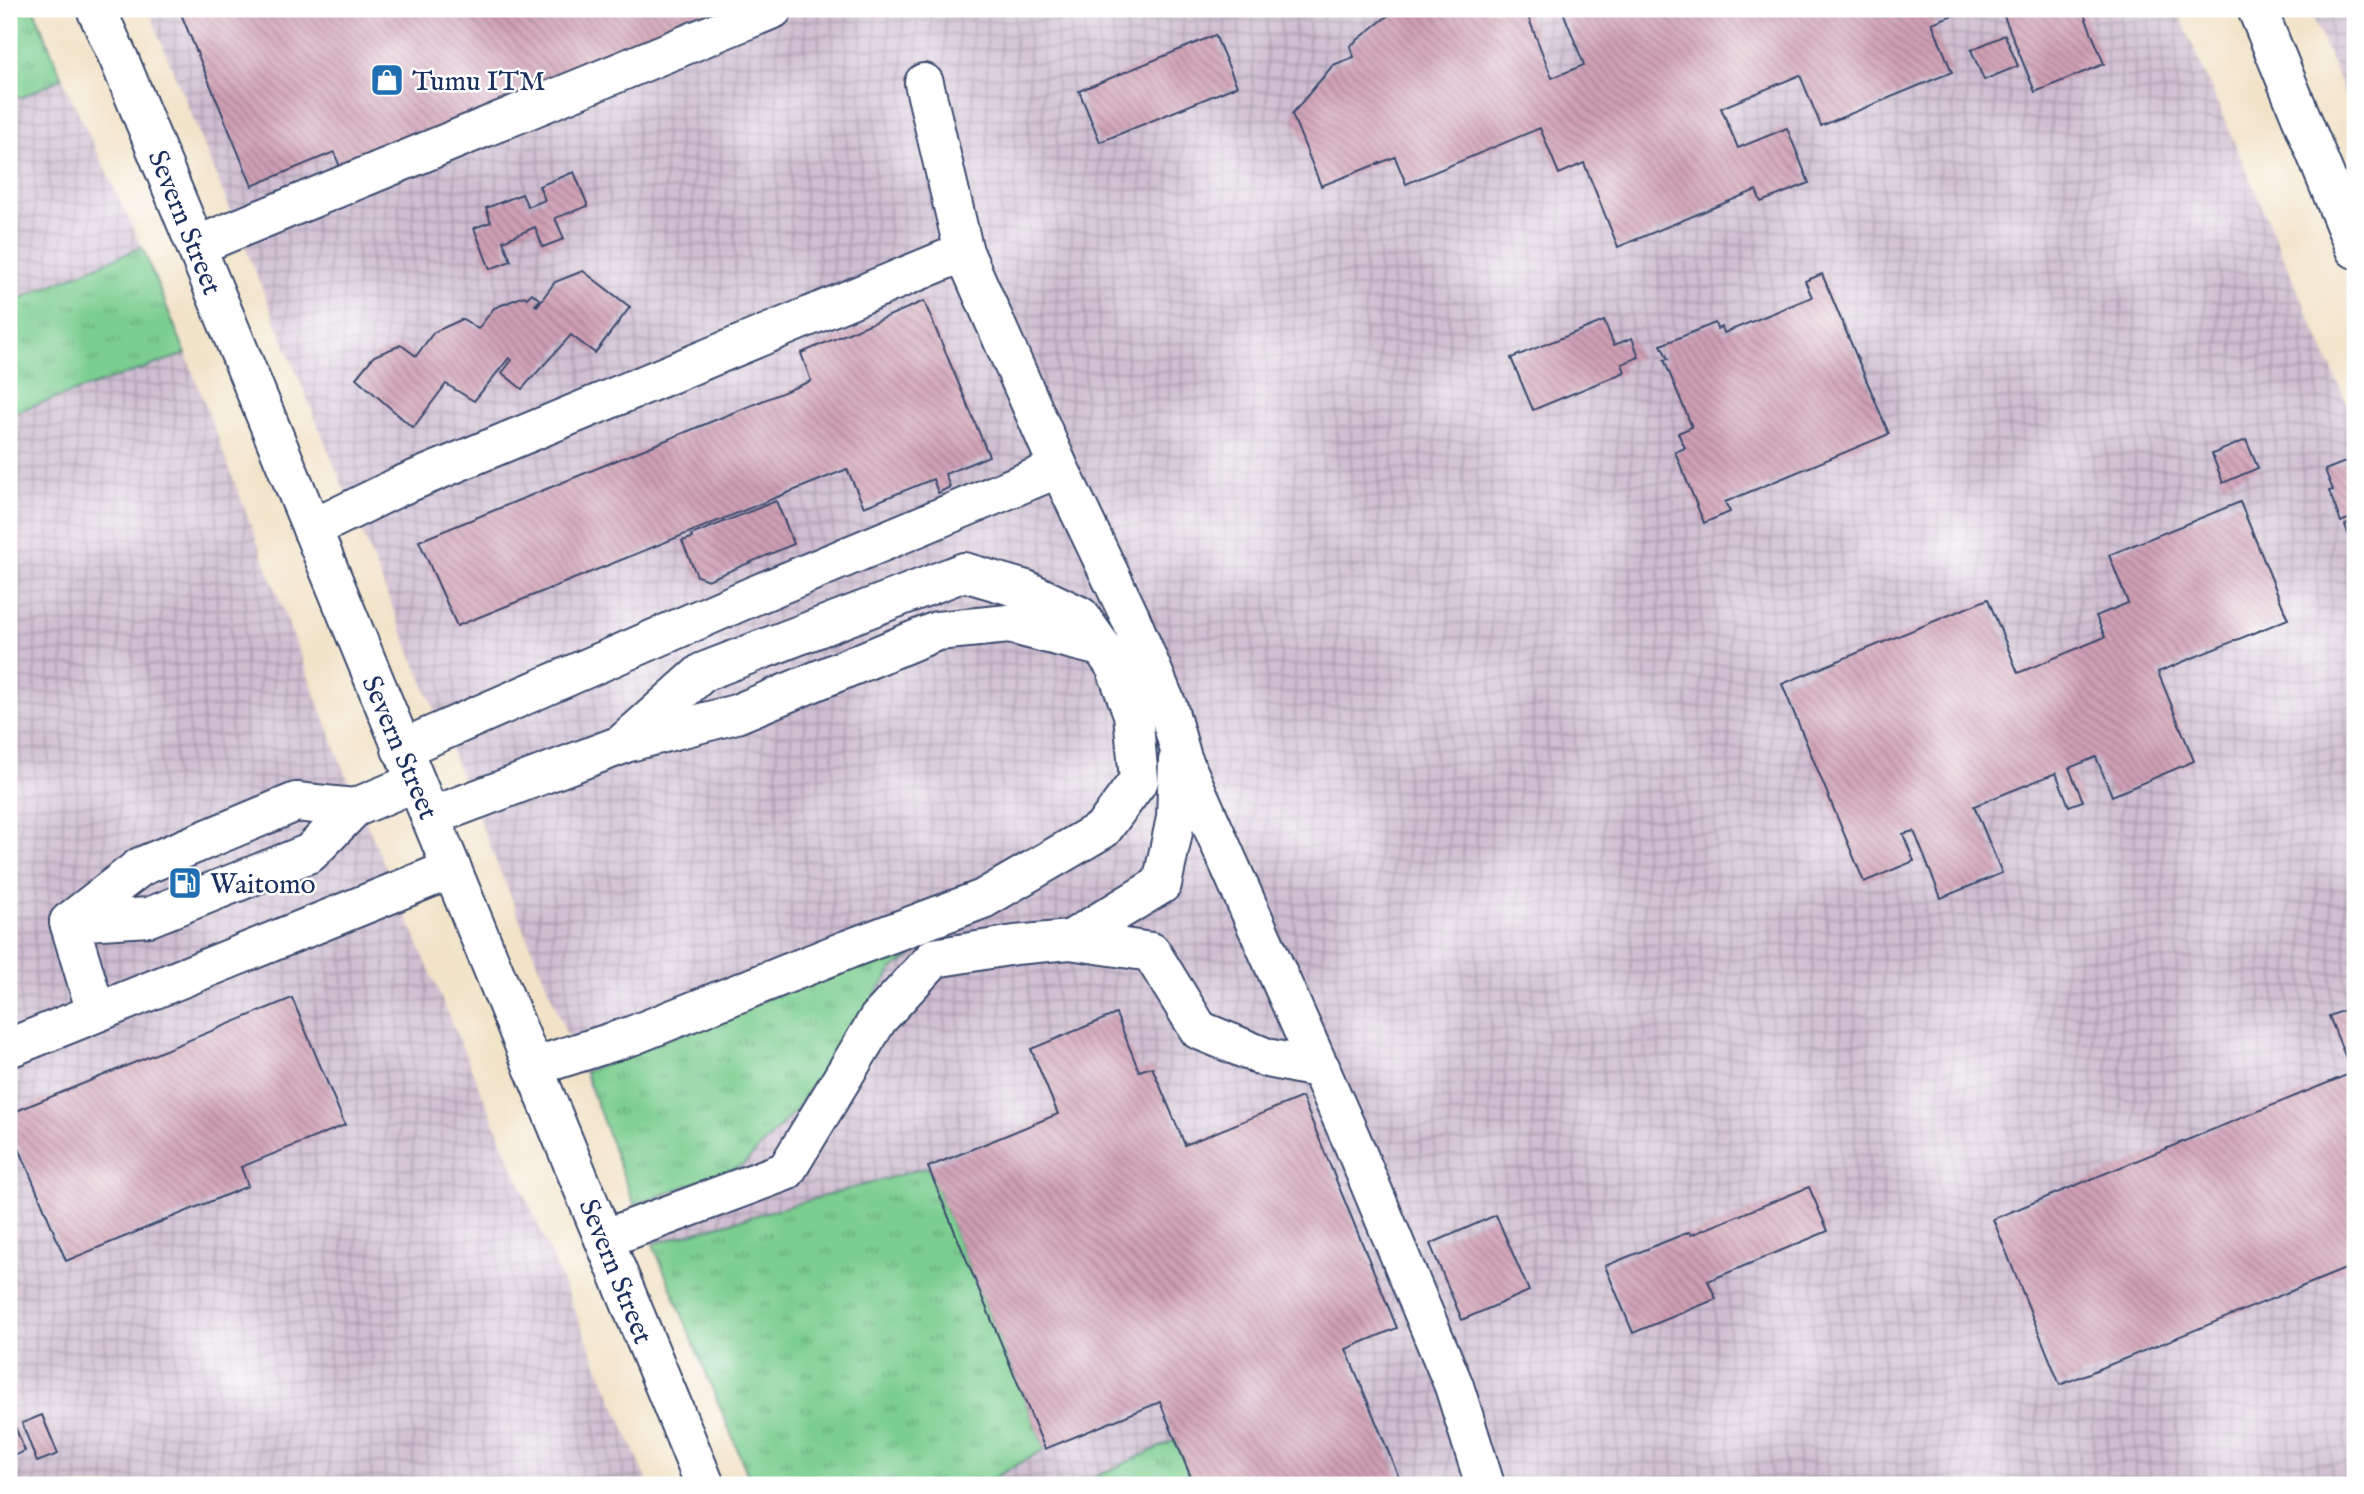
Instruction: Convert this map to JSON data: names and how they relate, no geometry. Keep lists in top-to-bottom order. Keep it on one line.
{"streets":{"street":["Severn Street"]},"places":{"shop":["Tumu ITM"],"fuel station":["Waitomo"]}}
